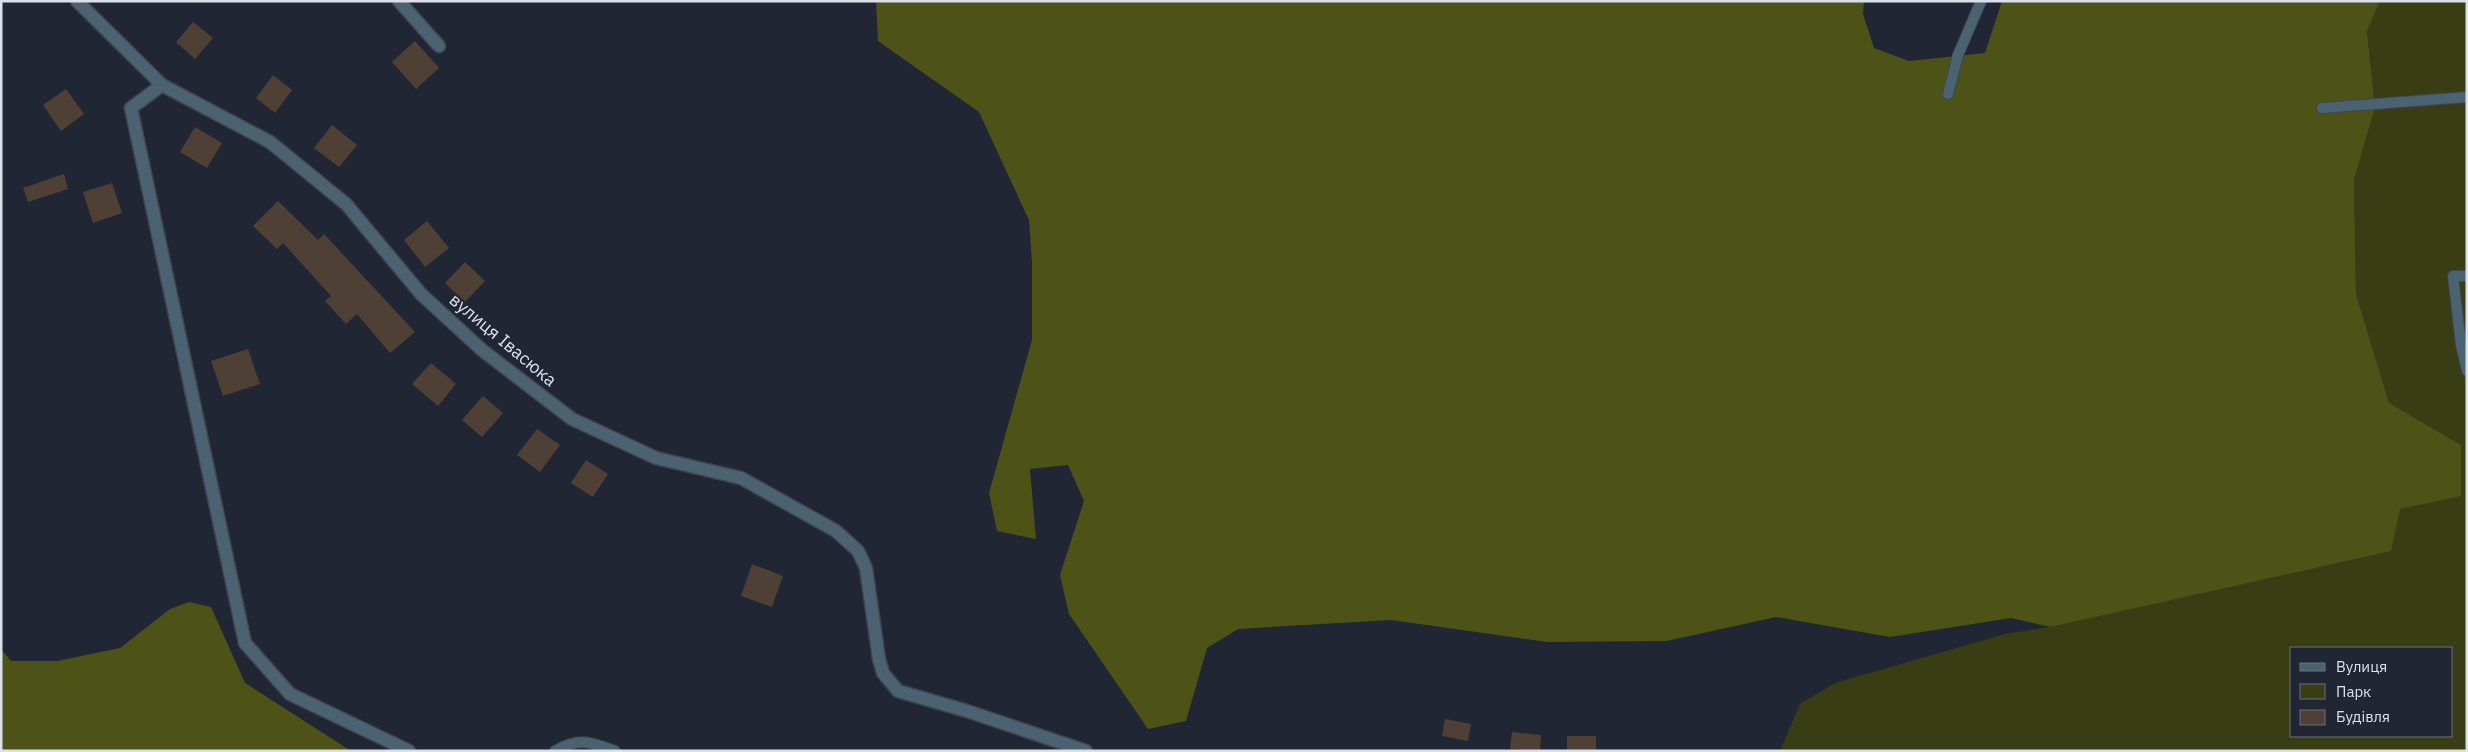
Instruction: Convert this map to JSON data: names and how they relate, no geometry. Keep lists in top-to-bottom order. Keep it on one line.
{"streets":{"street":["вулиця Івасюка"]},"legend":["Вулиця","Парк","Будівля"]}
